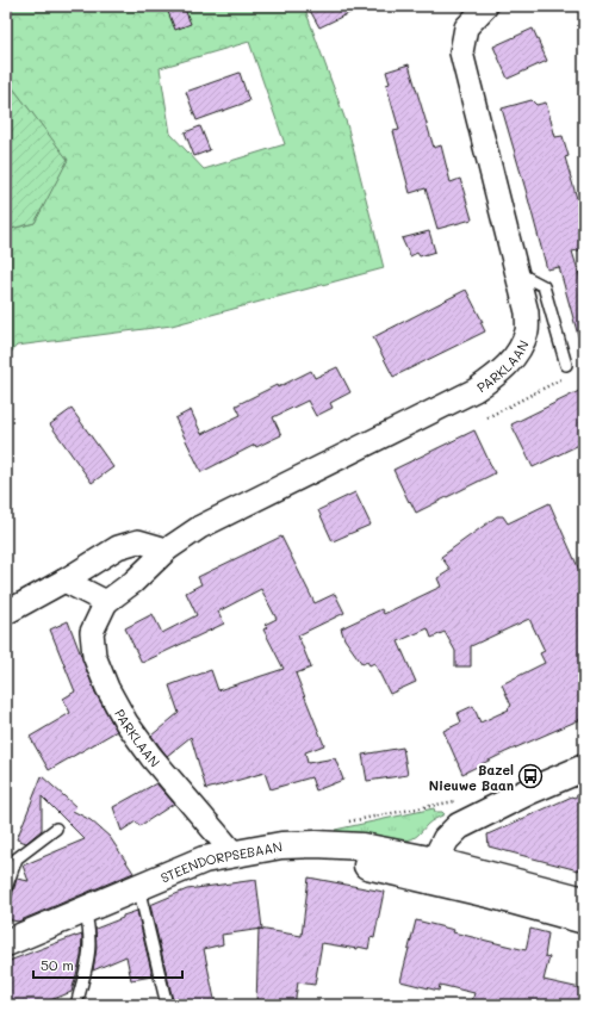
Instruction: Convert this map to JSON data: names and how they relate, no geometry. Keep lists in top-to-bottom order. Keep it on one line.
{"streets":{"main road":["STEENDORPSEBAAN"],"street":["PARKLAAN"]},"crossings":[["PARKLAAN","STEENDORPSEBAAN"]],"places":{"bus stop":["Bazel Nieuwe Baan"]},"scale_bar":"50 m"}
